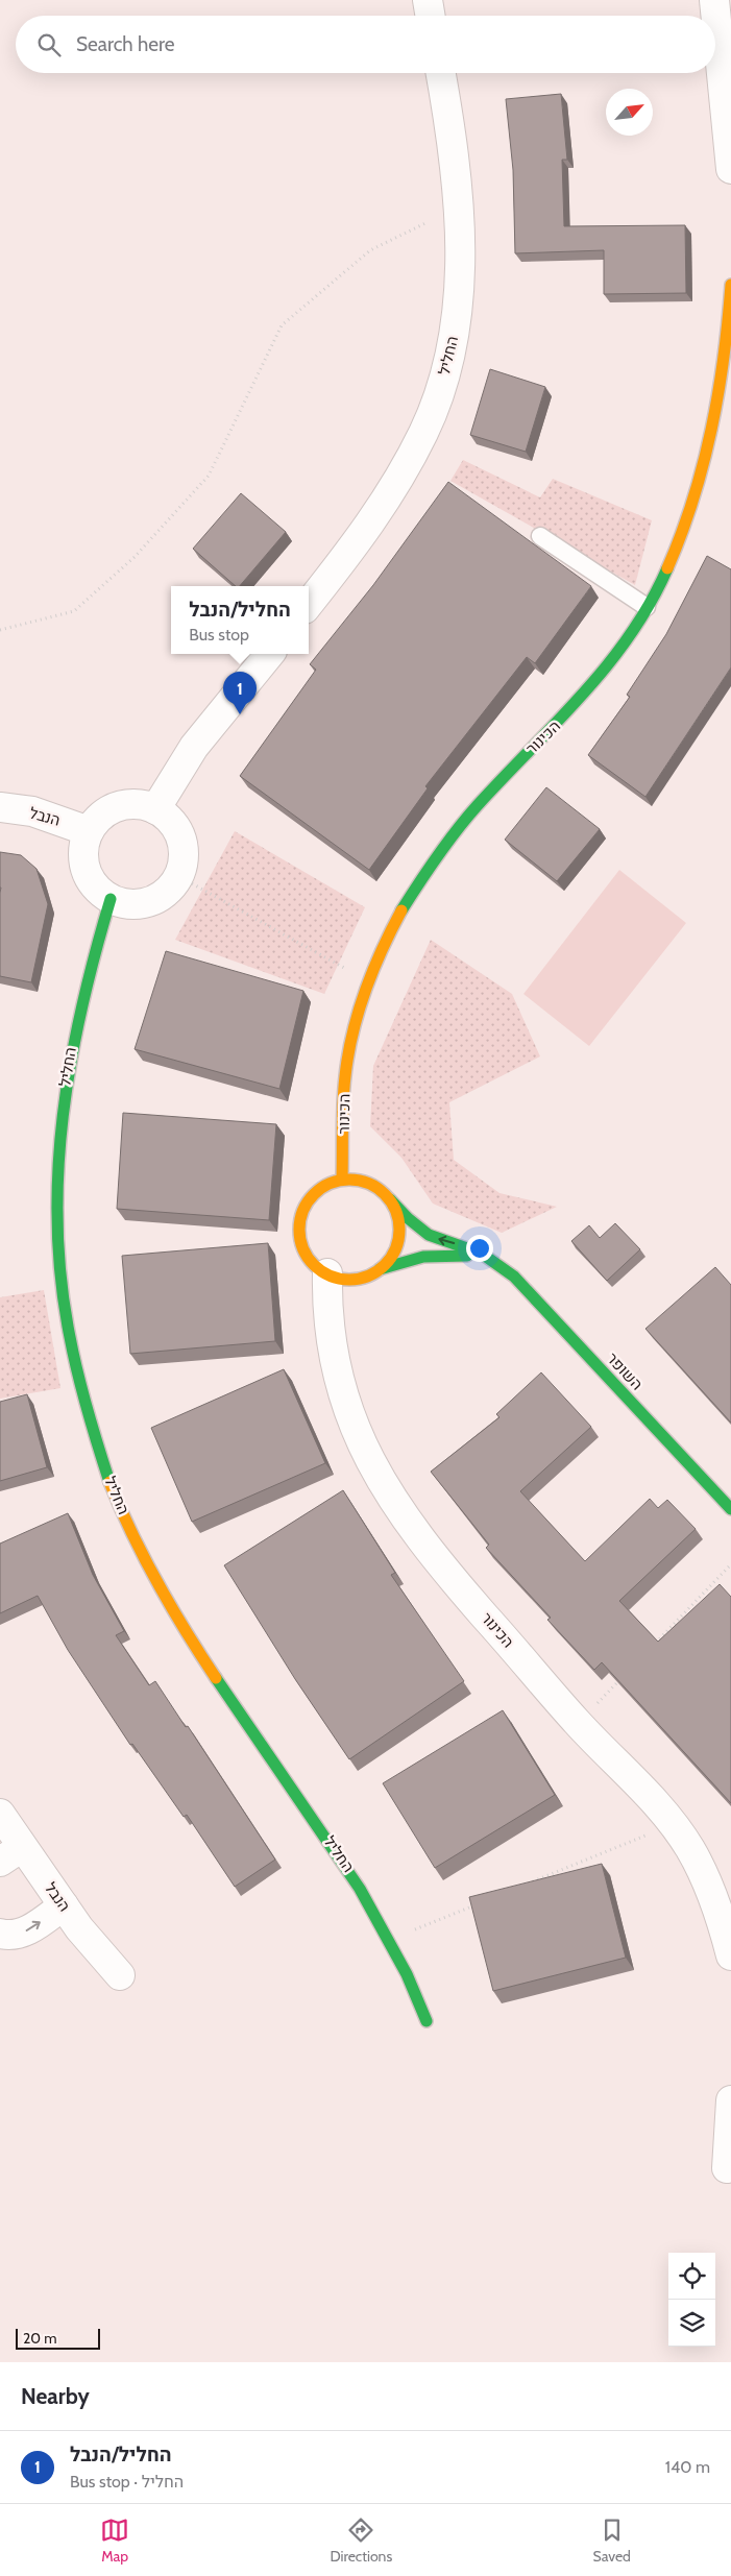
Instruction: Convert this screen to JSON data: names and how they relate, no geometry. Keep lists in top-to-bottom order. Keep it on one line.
{"streets":{"street":["החליל","הכינור","הנבל","השופר"]},"crossings":[["החליל","הנבל"],["הכינור","השופר"]],"scale_bar":"20 m","north":"top right","page":{"search":"Search here","popup":["החליל/הנבל","Bus stop"],"pins":"1","scale":"20 m","heading":"Nearby","list":[{"mark":"1","name":"החליל/הנבל","note":"Bus stop · החליל","value":"140 m"}],"nav":["Map","Directions","Saved"]}}
